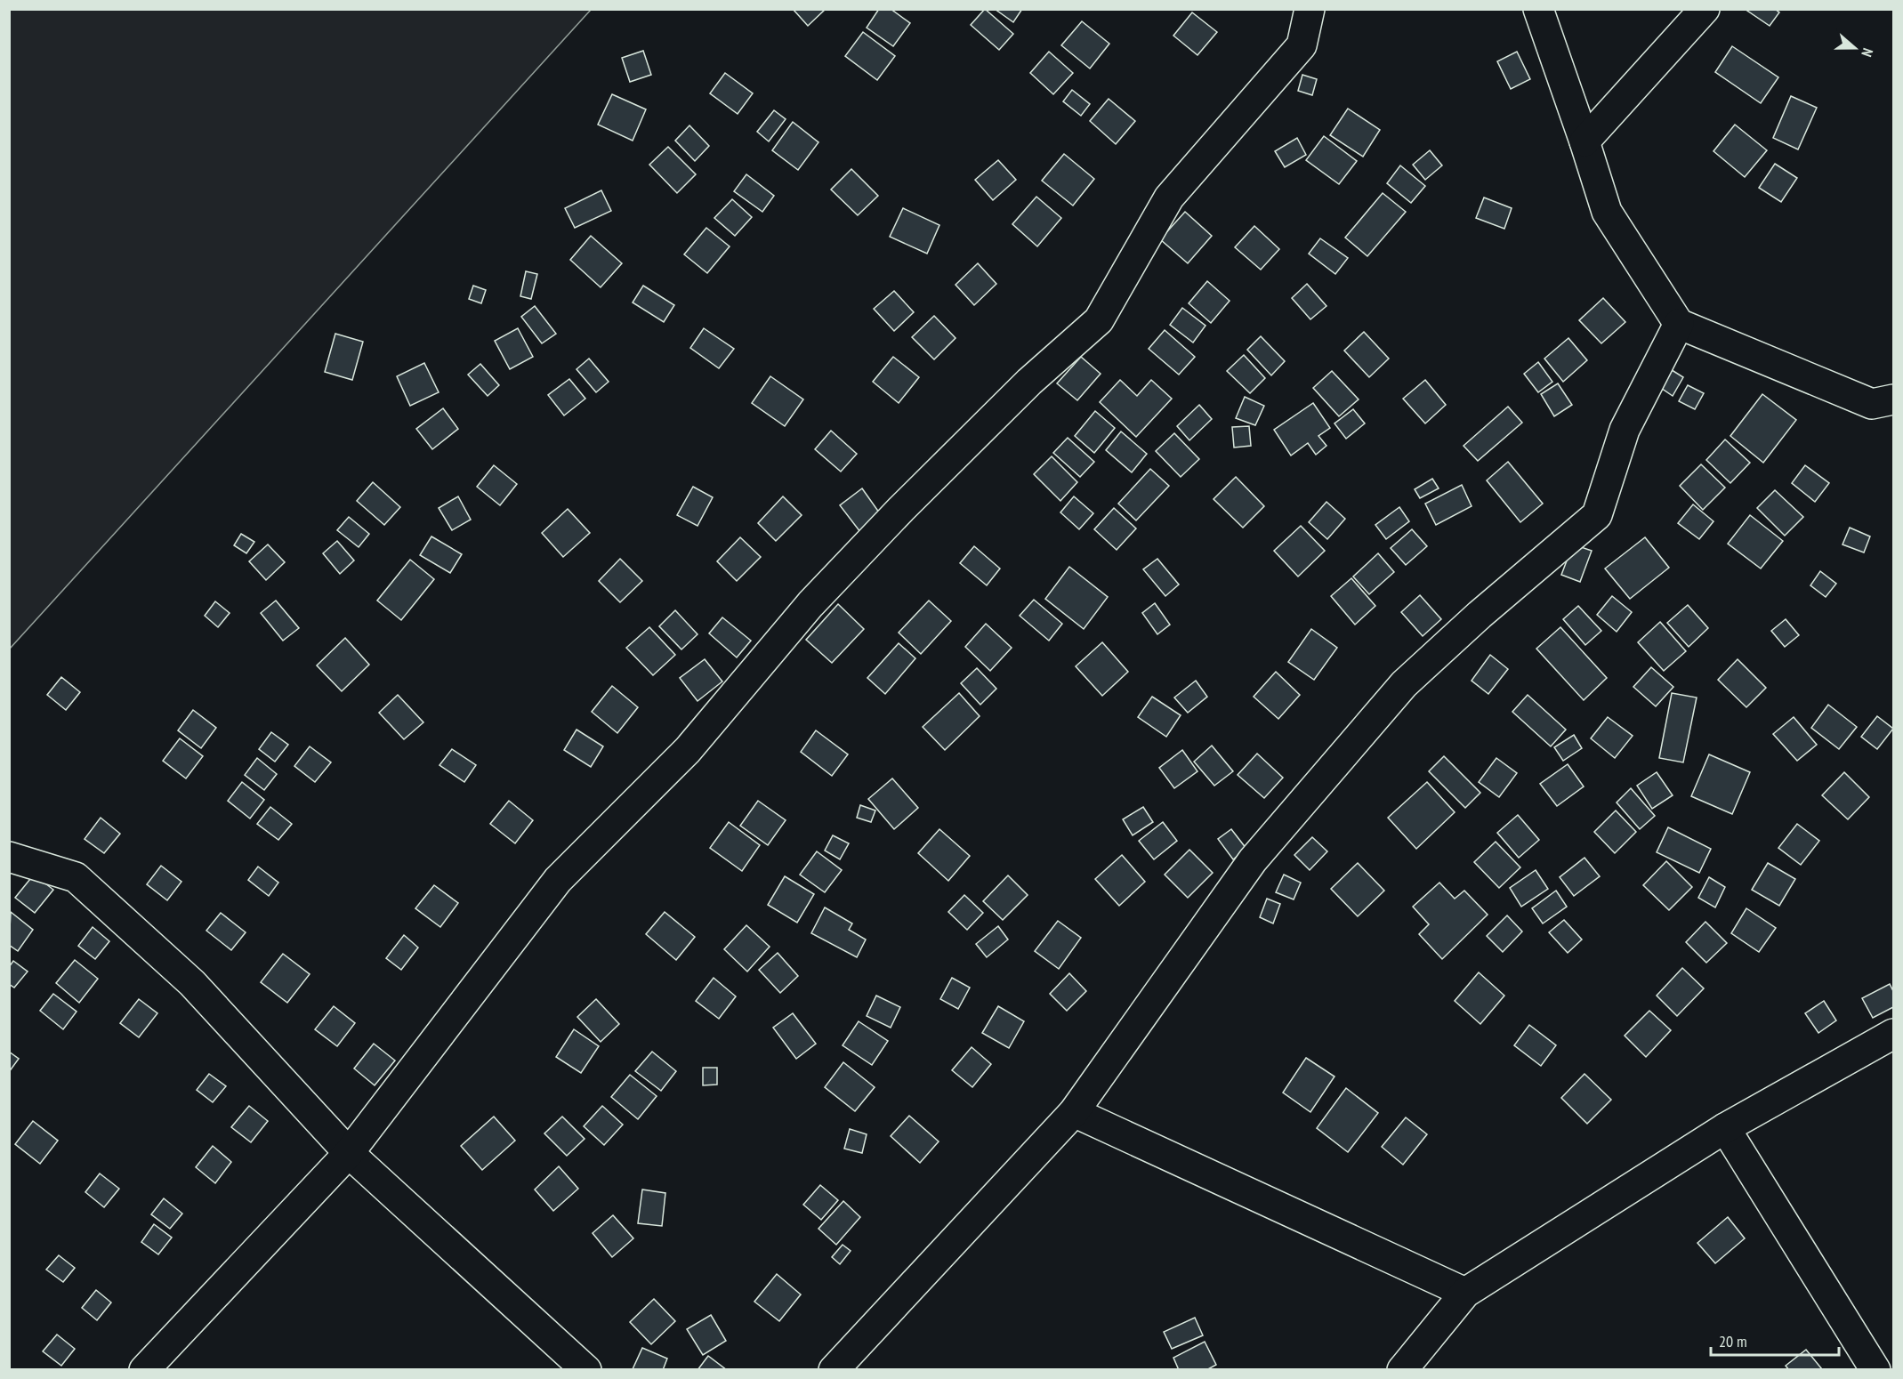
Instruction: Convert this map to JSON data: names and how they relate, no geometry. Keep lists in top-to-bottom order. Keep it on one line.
{"scale_bar":"20 m","north":"right"}
